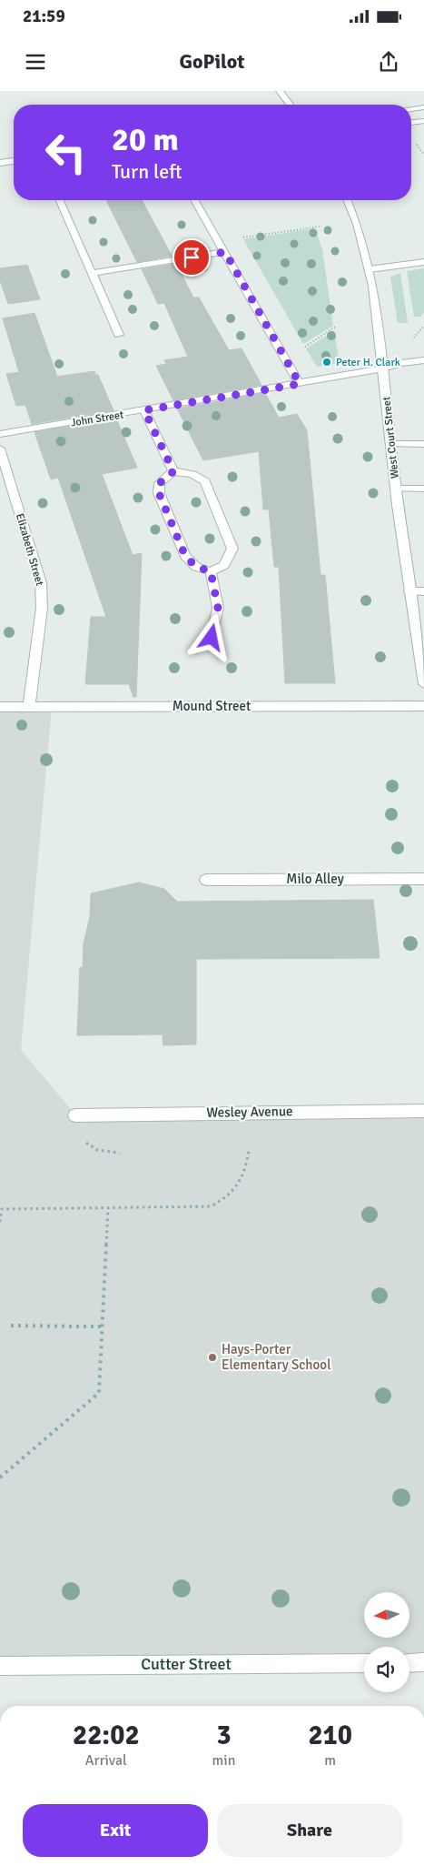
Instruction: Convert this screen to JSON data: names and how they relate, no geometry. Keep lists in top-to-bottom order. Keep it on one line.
{"streets":{"street":["John Street","West Court Street","Elizabeth Street","Mound Street","Milo Alley","Wesley Avenue","Cutter Street"]},"crossings":[["John Street","West Court Street"],["Elizabeth Street","Mound Street"]],"places":["Peter H. Clark","Hays-Porter Elementary School"],"north":"left","page":{"status":"21:59","header":"GoPilot","turn":["20 m","Turn left"],"eta":["22:02","Arrival","3","min","210","m"],"buttons":["Exit","Share"]}}
